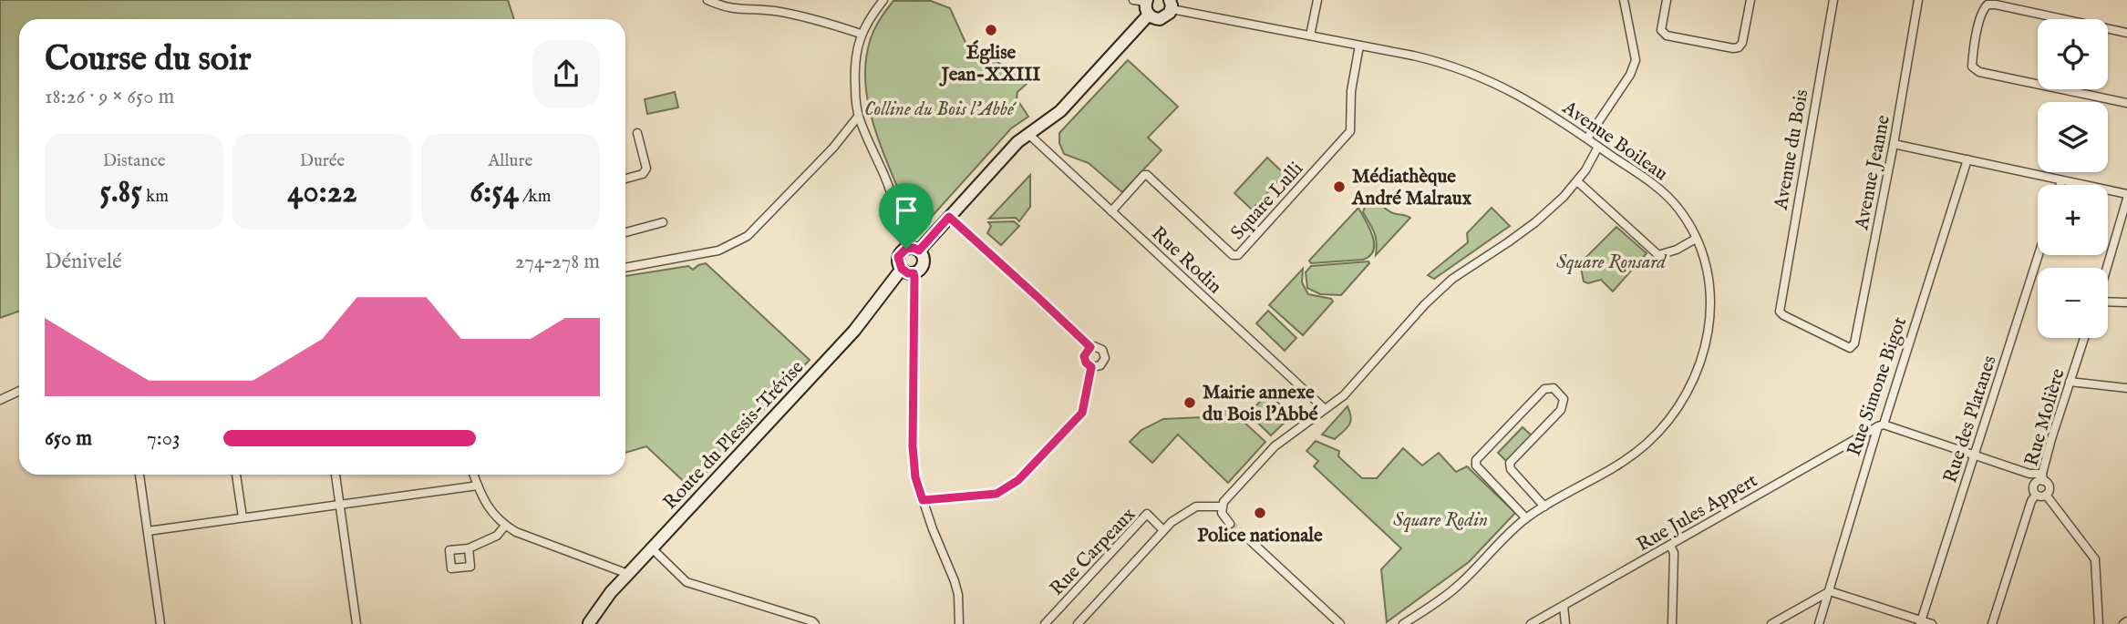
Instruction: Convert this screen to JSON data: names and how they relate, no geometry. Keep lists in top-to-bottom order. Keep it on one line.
{"streets":{"main road":["Route du Plessis-Trévise"],"street":["Avenue Boileau","Avenue du Bois","Avenue Jeanne","Square Lulli","Rue Rodin","Rue Simone Bigot","Rue Molière","Rue des Platanes","Rue Jules Appert","Rue Carpeaux"]},"crossings":[["Avenue Boileau","Square Lulli"],["Avenue du Bois","Avenue Jeanne"],["Square Lulli","Rue Rodin"],["Rue Simone Bigot","Rue Jules Appert"]],"parks":["Colline du Bois l'Abbé","Square Ronsard","Square Rodin"],"places":["Église Jean-XXIII","Médiathèque André Malraux","Mairie annexe du Bois l'Abbé","Police nationale"],"page":{"map_buttons":["+","−"],"heading":["Course du soir","18:26 · 9 × 650 m"],"stats":[["Distance","5.85 km"],["Durée","40:22"],["Allure","6:54 /km"]],"chart":["Dénivelé","274–278 m"],"list":[{"name":"650 m","note":"7:03"}]}}
